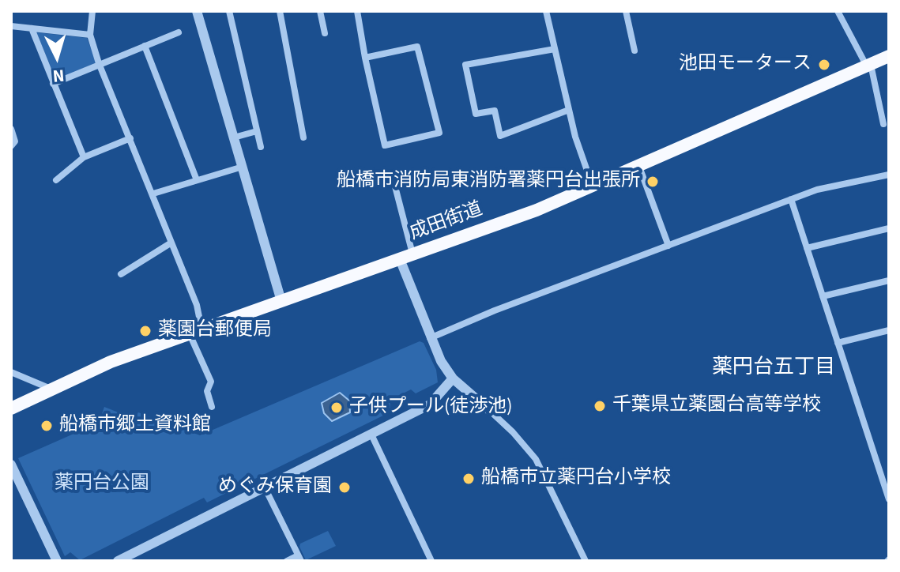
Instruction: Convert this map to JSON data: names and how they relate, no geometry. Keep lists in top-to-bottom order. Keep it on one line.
{"streets":{"highway":["成田街道"]},"districts":["薬円台五丁目"],"parks":["薬円台公園"],"places":["池田モータース","船橋市消防局東消防署薬円台出張所","薬園台郵便局","千葉県立薬園台高等学校","子供プール(徒渉池)","船橋市郷土資料館","船橋市立薬円台小学校","めぐみ保育園"],"north":"bottom"}
